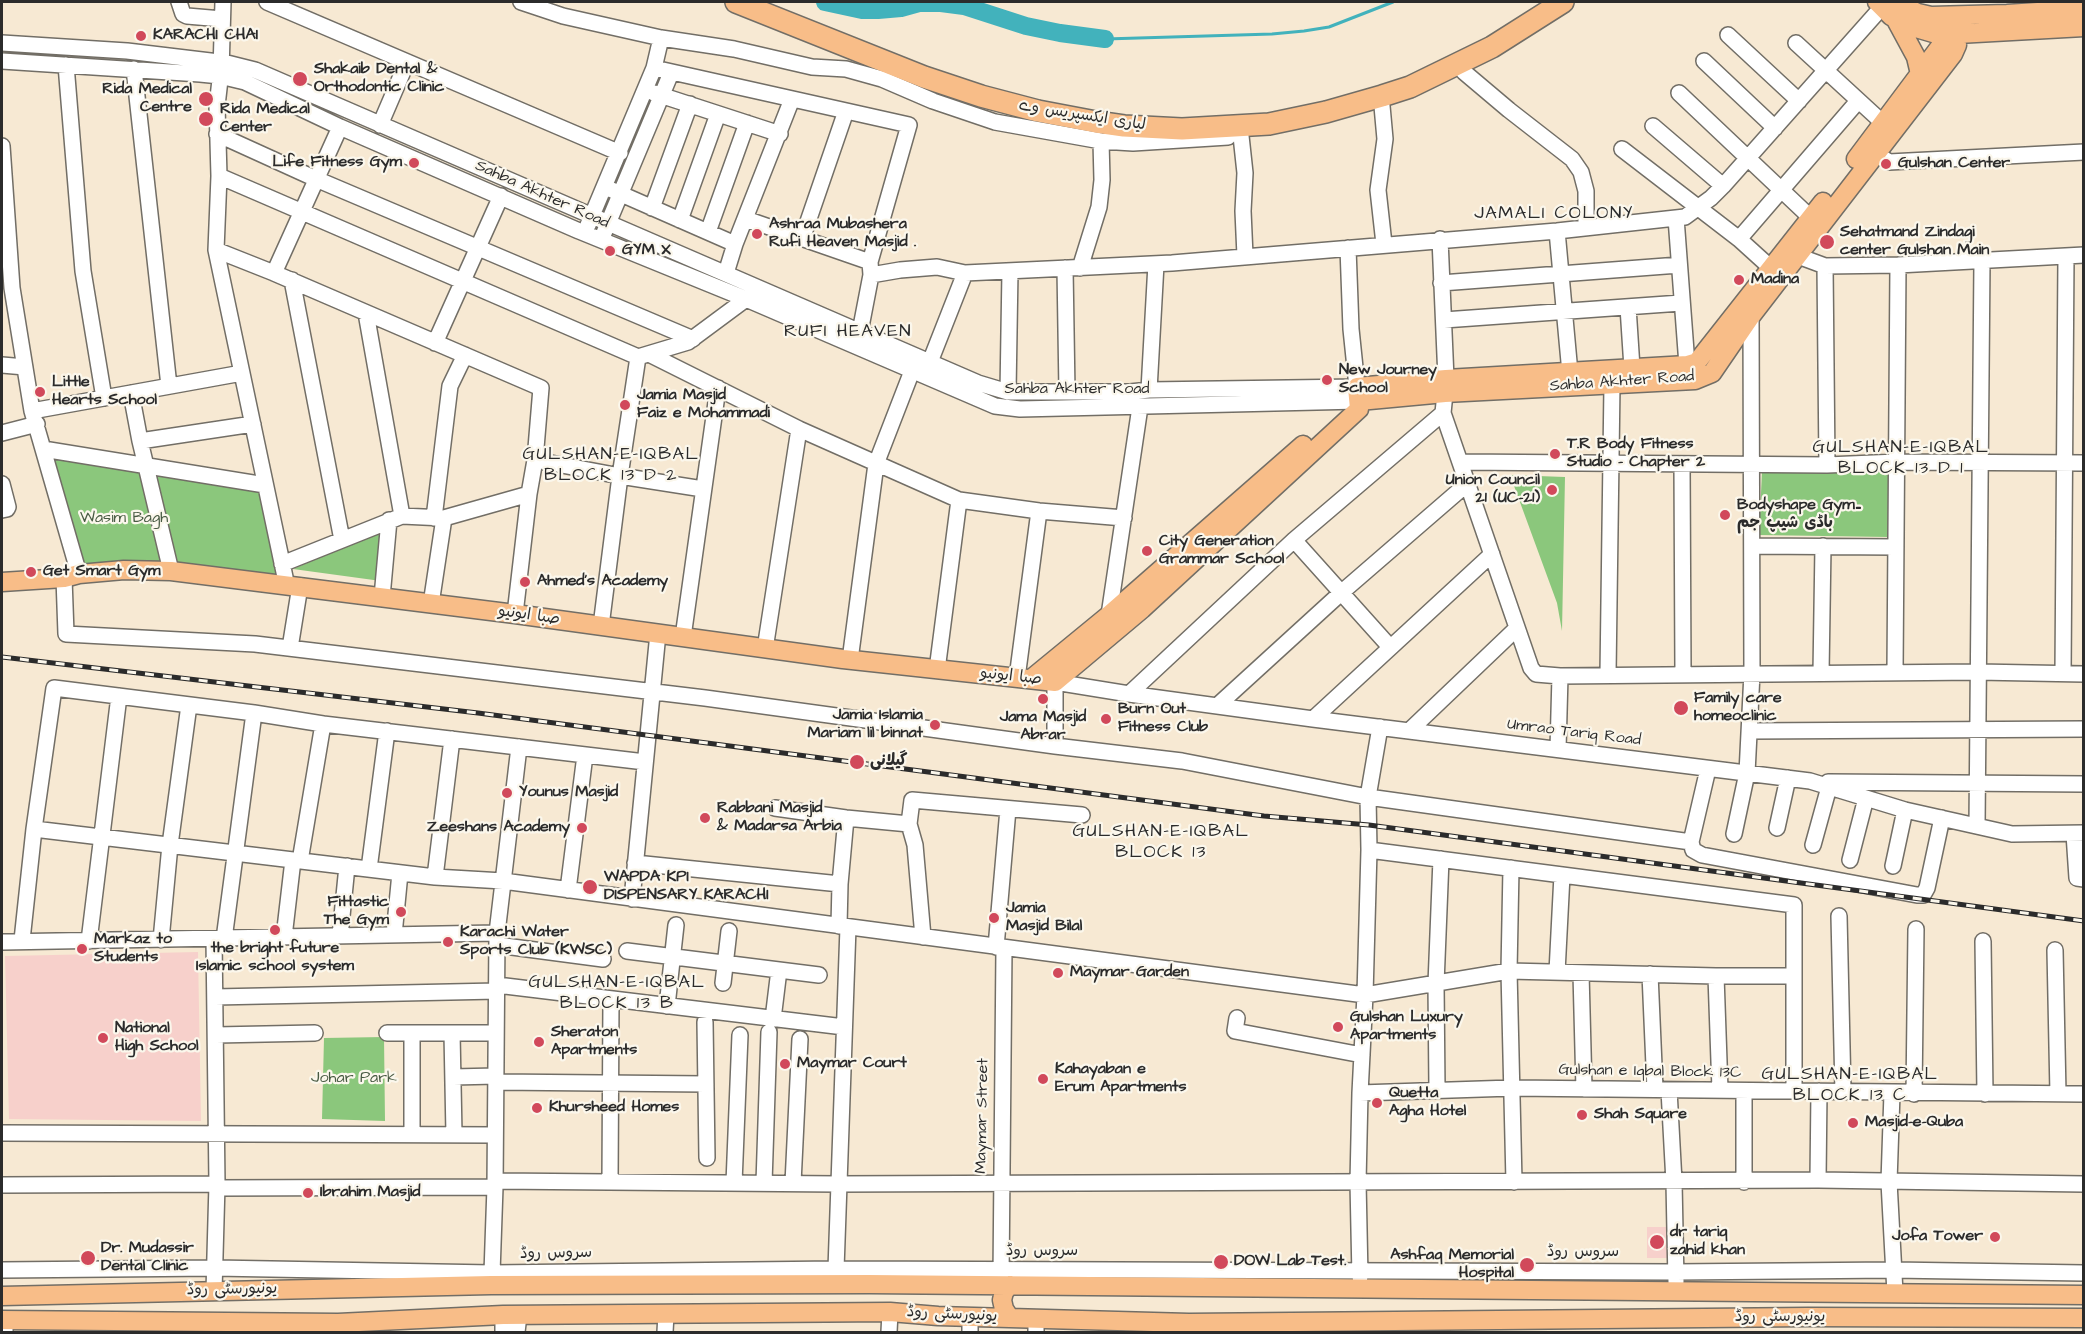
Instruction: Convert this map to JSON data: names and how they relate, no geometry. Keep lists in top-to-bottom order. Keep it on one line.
{"streets":{"highway":["لیاری ایکسپریس وے"],"main road":["Sahba Akhter Road","صبا ایونیو","یونیورسٹی روڈ"],"street":["Umrao Tariq Road","Gulshan e Iqbal Block 13C","Maymar Street","سروس روڈ"]},"crossings":[["صبا ایونیو","Umrao Tariq Road"],["Maymar Street","سروس روڈ"],["Maymar Street","یونیورسٹی روڈ"],["سروس روڈ","یونیورسٹی روڈ"]],"districts":["JAMALI COLONY","RUFI HEAVEN","GULSHAN-E-IQBAL BLOCK 13 D 1","GULSHAN-E-IQBAL BLOCK 13 D 2","GULSHAN-E-IQBAL BLOCK 13","GULSHAN-E-IQBAL BLOCK 13 B","GULSHAN-E-IQBAL BLOCK 13 C"],"parks":["Wasim Bagh","Johar Park"],"places":["KARACHI CHAI","Shakaib Dental & Orthodontic Clinic","Rida Medical Centre","Rida Medical Center","Life Fitness Gym","Gulshan Center","Ashraa Mubashera Rufi Heaven Masjid .","Sehatmand Zindagi center Gulshan Main","GYM X","Madina","New Journey School","Little Hearts School","Jamia Masjid Faiz e Mohammadi","T.R Body Fitness Studio - Chapter 2","Union Council 21 (UC-21)","Bodyshape Gym۔ باڈی شیپ جم","City Generation Grammar School","Get Smart Gym","Ahmed's Academy","Jama Masjid Abrar","Family care homeoclinic","Burn Out Fitness Club","Jamia Islamia Mariam lil binnat","گیلانی","Younus Masjid","Rabbani Masjid & Madarsa Arbia","Zeeshans Academy","WAPDA KPI DISPENSARY KARACHI","Fittastic The Gym","Jamia Masjid Bilal","the bright future Islamic school system","Karachi Water Sports Club (KWSC)","Markaz to Students","Maymar Garden","Gulshan Luxury Apartments","National High School","Sheraton Apartments","Maymar Court","Kahayaban e Erum Apartments","Quetta Agha Hotel","Khursheed Homes","Shah Square","Masjid-e-Quba","Ibrahim Masjid","Jofa Tower","dr tariq zahid khan","Dr. Mudassir Dental Clinic","DOW Lab Test.","Ashfaq Memorial Hospital"]}
